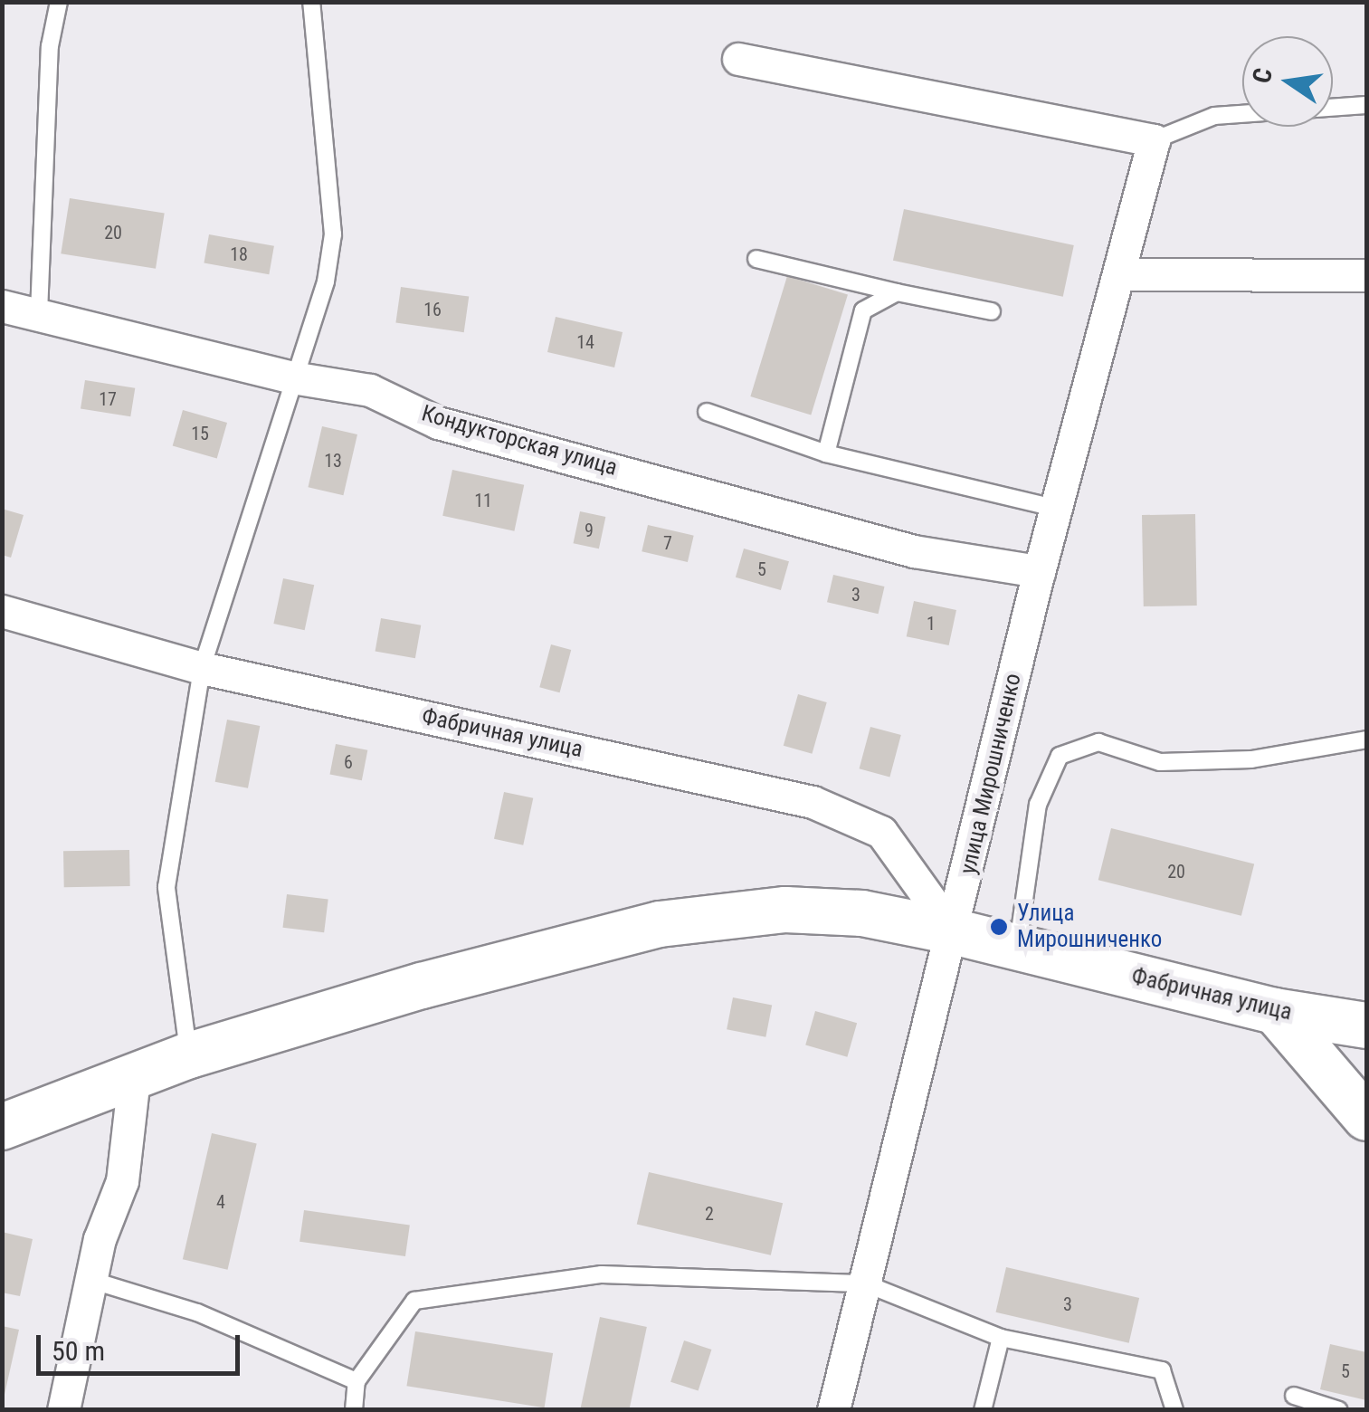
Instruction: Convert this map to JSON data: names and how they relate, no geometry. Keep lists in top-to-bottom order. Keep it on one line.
{"streets":{"street":["Кондукторская улица","Фабричная улица","улица Мирошниченко"]},"crossings":[["Кондукторская улица","улица Мирошниченко"],["Фабричная улица","улица Мирошниченко"]],"places":["Улица Мирошниченко"],"house_numbers":["20","18","16","14","17","15","13","11","9","7","5","3","1","6","20","4","2","3","5"],"scale_bar":"50 m","north":"left"}
